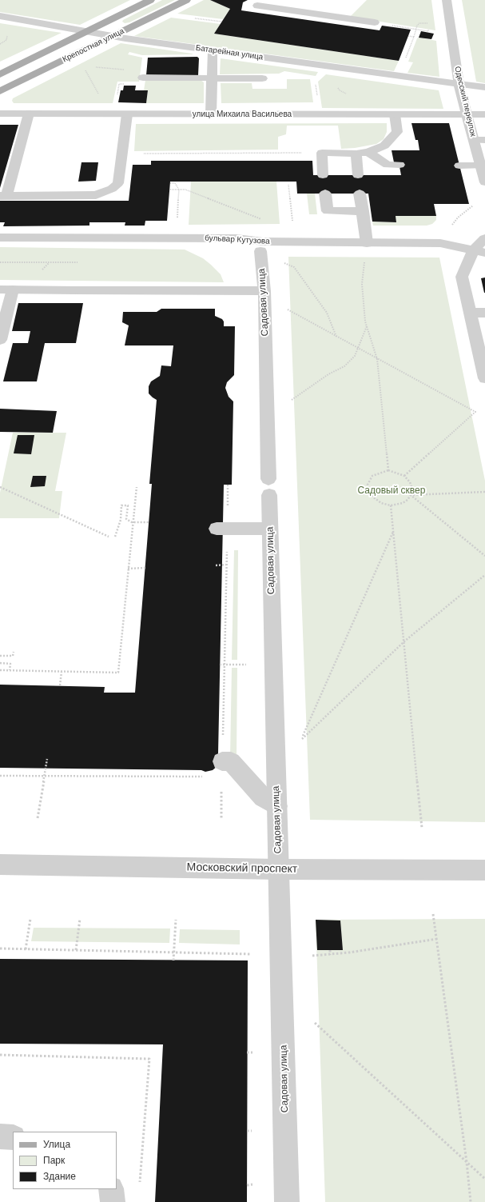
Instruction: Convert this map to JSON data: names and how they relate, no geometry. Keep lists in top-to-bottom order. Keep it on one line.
{"streets":{"main road":["Крепостная улица"],"street":["Батарейная улица","Одесский переулок","улица Михаила Васильева","бульвар Кутузова","Садовая улица","Московский проспект"]},"crossings":[["Крепостная улица","Батарейная улица"],["Батарейная улица","Одесский переулок"],["Одесский переулок","улица Михаила Васильева"],["бульвар Кутузова","Садовая улица"],["Садовая улица","Московский проспект"]],"parks":["Садовый сквер"],"legend":["Улица","Парк","Здание"]}
